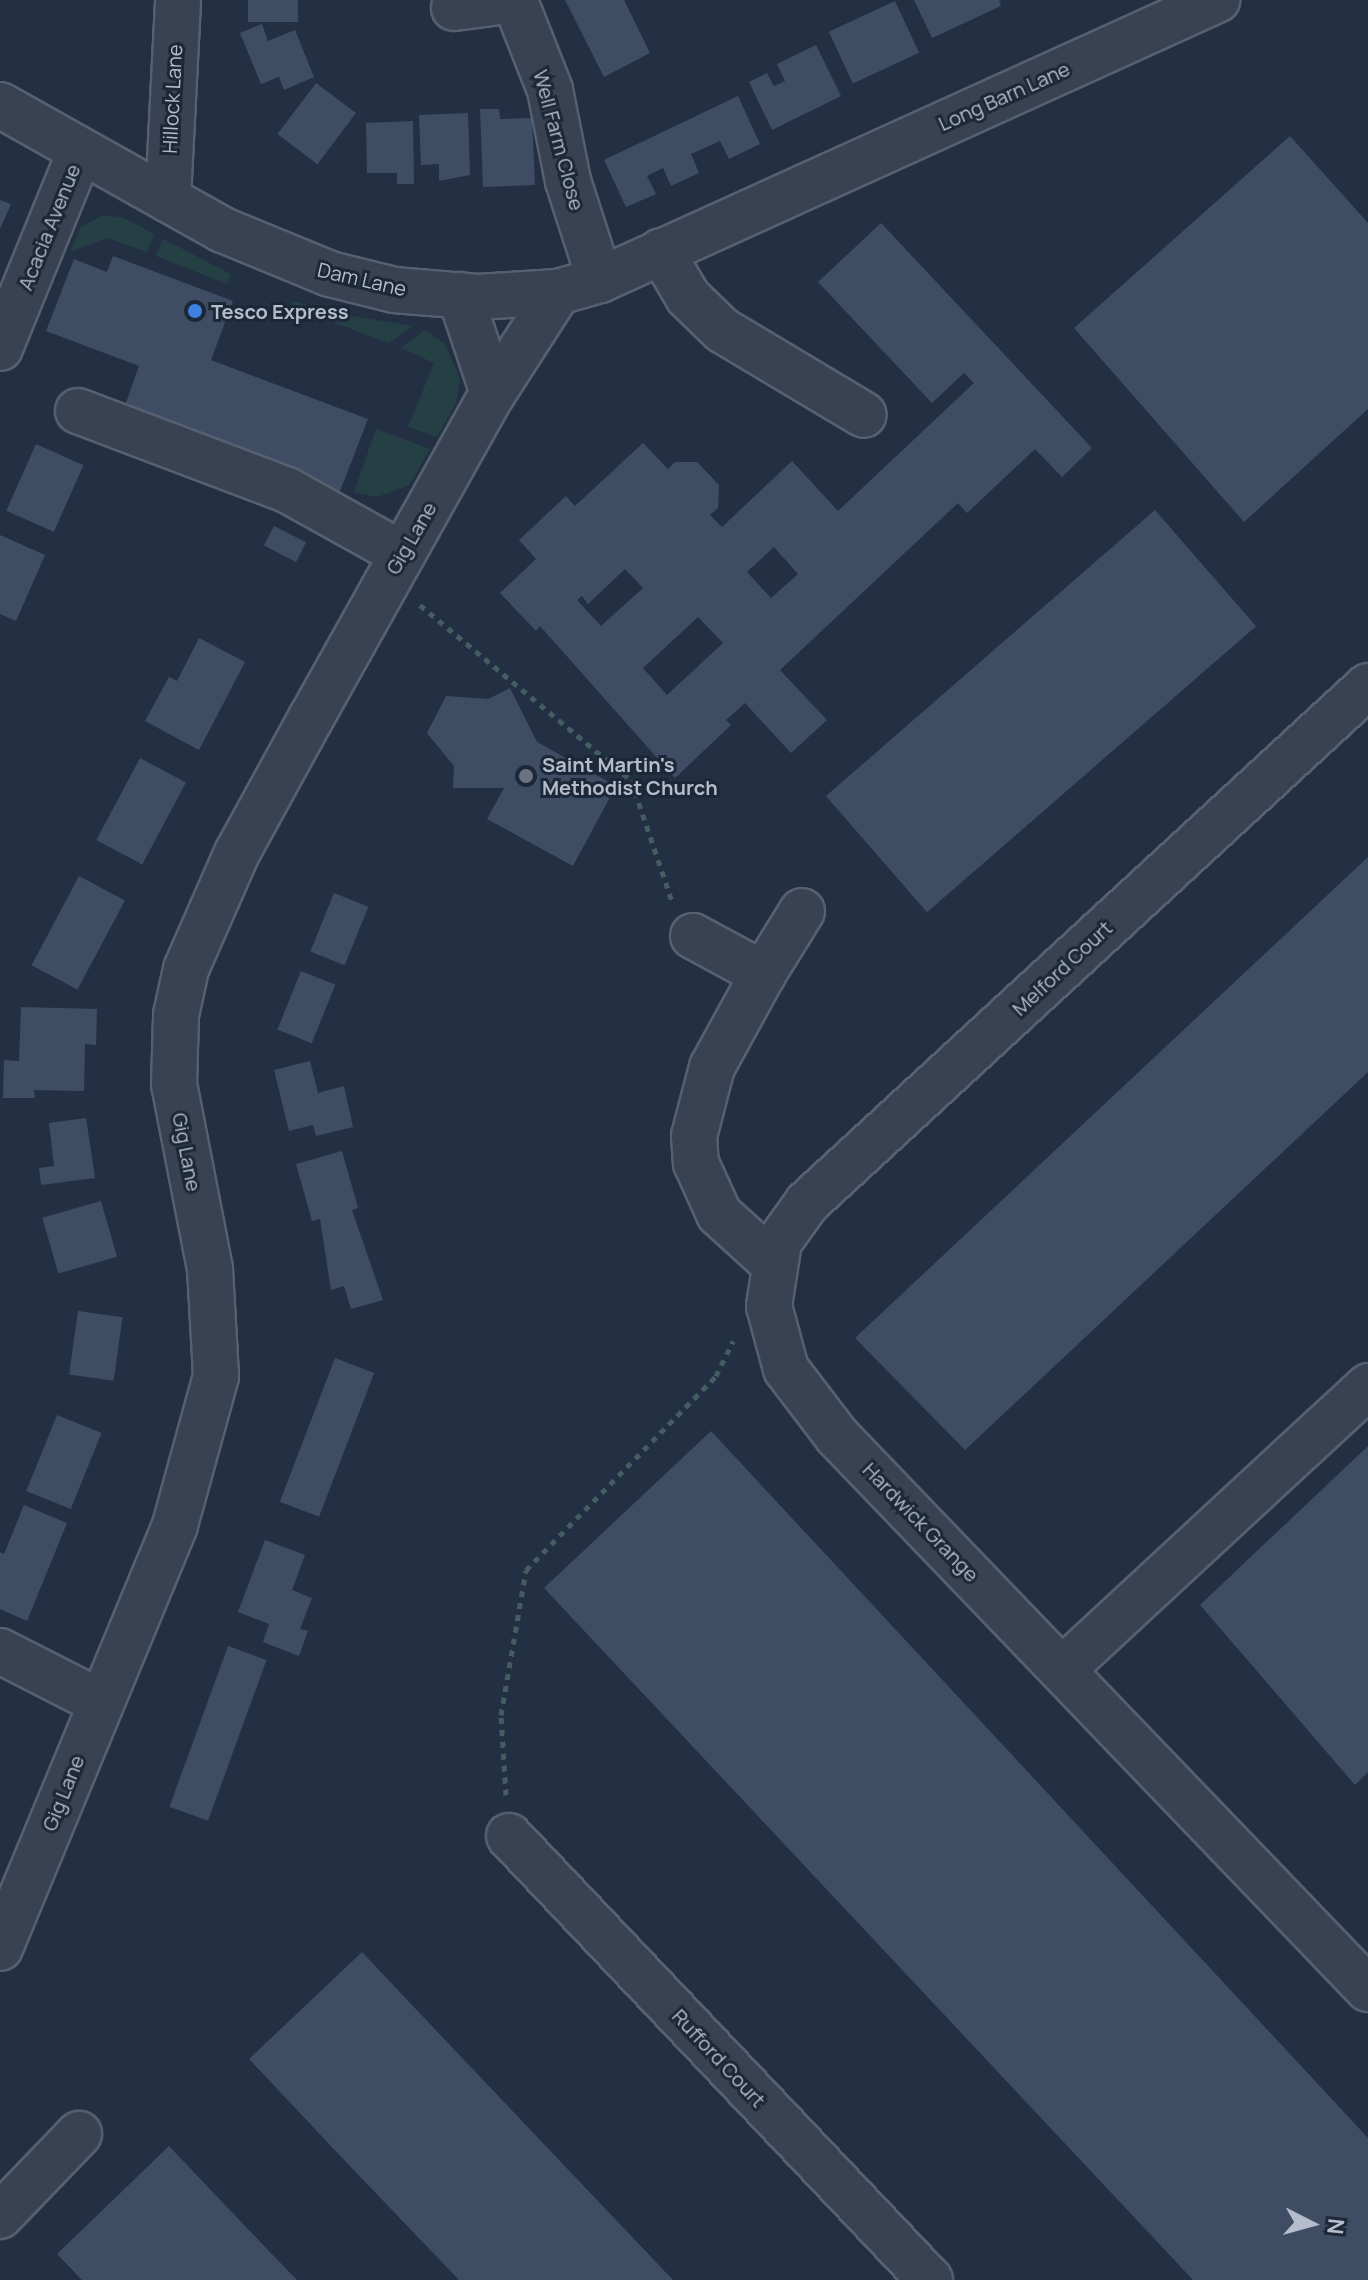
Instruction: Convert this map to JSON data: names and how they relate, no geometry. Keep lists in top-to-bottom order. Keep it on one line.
{"streets":{"street":["Long Barn Lane","Hillock Lane","Well Farm Close","Acacia Avenue","Dam Lane","Gig Lane","Melford Court","Hardwick Grange","Rufford Court"]},"crossings":[["Long Barn Lane","Dam Lane"],["Hillock Lane","Dam Lane"],["Well Farm Close","Dam Lane"],["Acacia Avenue","Dam Lane"],["Dam Lane","Gig Lane"],["Melford Court","Hardwick Grange"]],"places":["Tesco Express","Saint Martin's Methodist Church"],"north":"right"}
